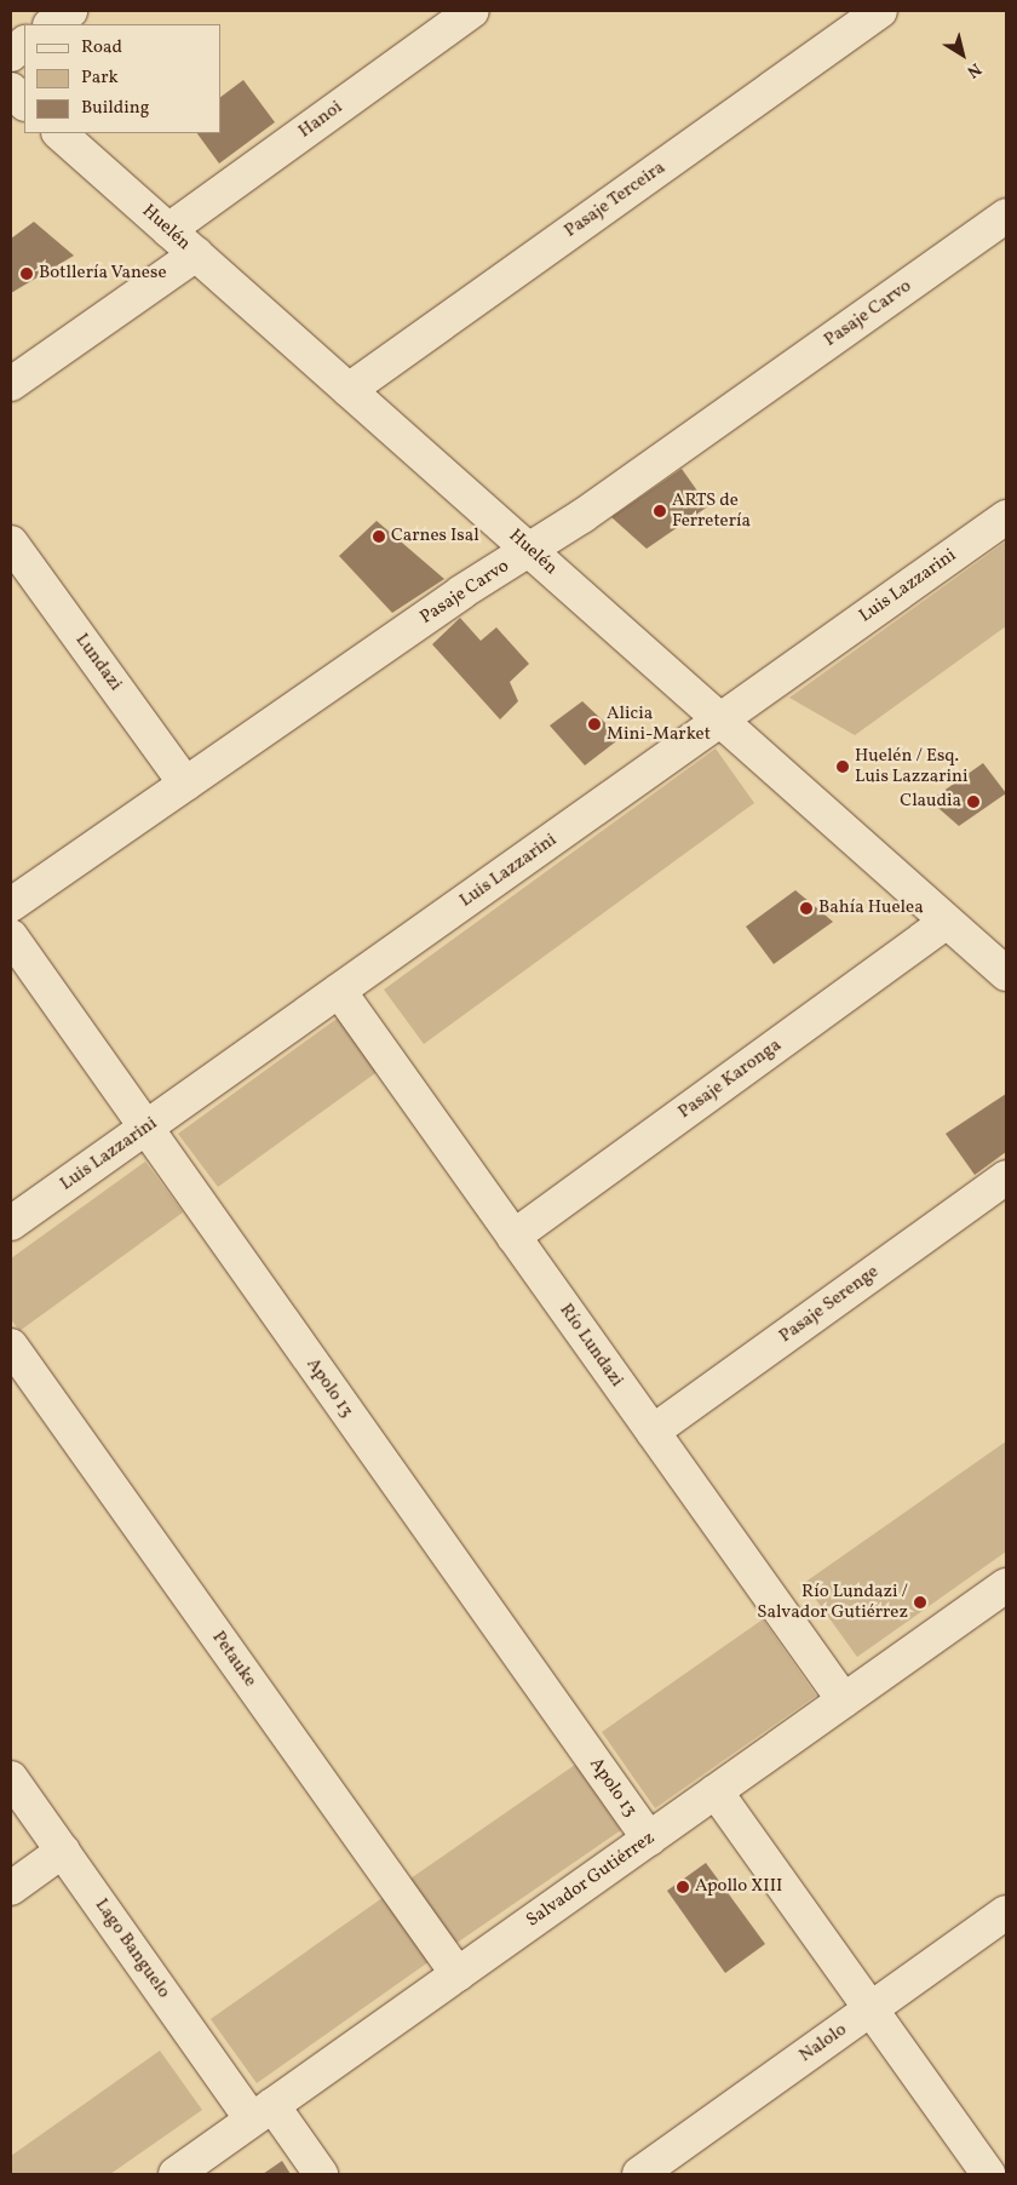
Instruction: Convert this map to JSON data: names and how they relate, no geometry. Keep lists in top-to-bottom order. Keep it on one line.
{"streets":{"street":["Hanoi","Pasaje Terceira","Huelén","Pasaje Carvo","Luis Lazzarini","Lundazi","Pasaje Karonga","Pasaje Serenge","Río Lundazi","Apolo 13","Petauke","Salvador Gutiérrez","Lago Banguelo","Nalolo"]},"crossings":[["Hanoi","Huelén"],["Pasaje Terceira","Huelén"],["Huelén","Pasaje Carvo"],["Huelén","Luis Lazzarini"],["Huelén","Pasaje Karonga"],["Pasaje Carvo","Lundazi"],["Luis Lazzarini","Río Lundazi"],["Luis Lazzarini","Apolo 13"],["Pasaje Karonga","Río Lundazi"],["Pasaje Serenge","Río Lundazi"],["Río Lundazi","Salvador Gutiérrez"],["Apolo 13","Salvador Gutiérrez"],["Petauke","Salvador Gutiérrez"],["Salvador Gutiérrez","Lago Banguelo"]],"places":["Botllería Vanese","ARTS de Ferretería","Carnes Isal","Alicia Mini-Market","Huelén / Esq. Luis Lazzarini","Claudia","Bahía Huelea","Río Lundazi / Salvador Gutiérrez","Apollo XIII"],"legend":["Road","Park","Building"],"north":"bottom right"}
